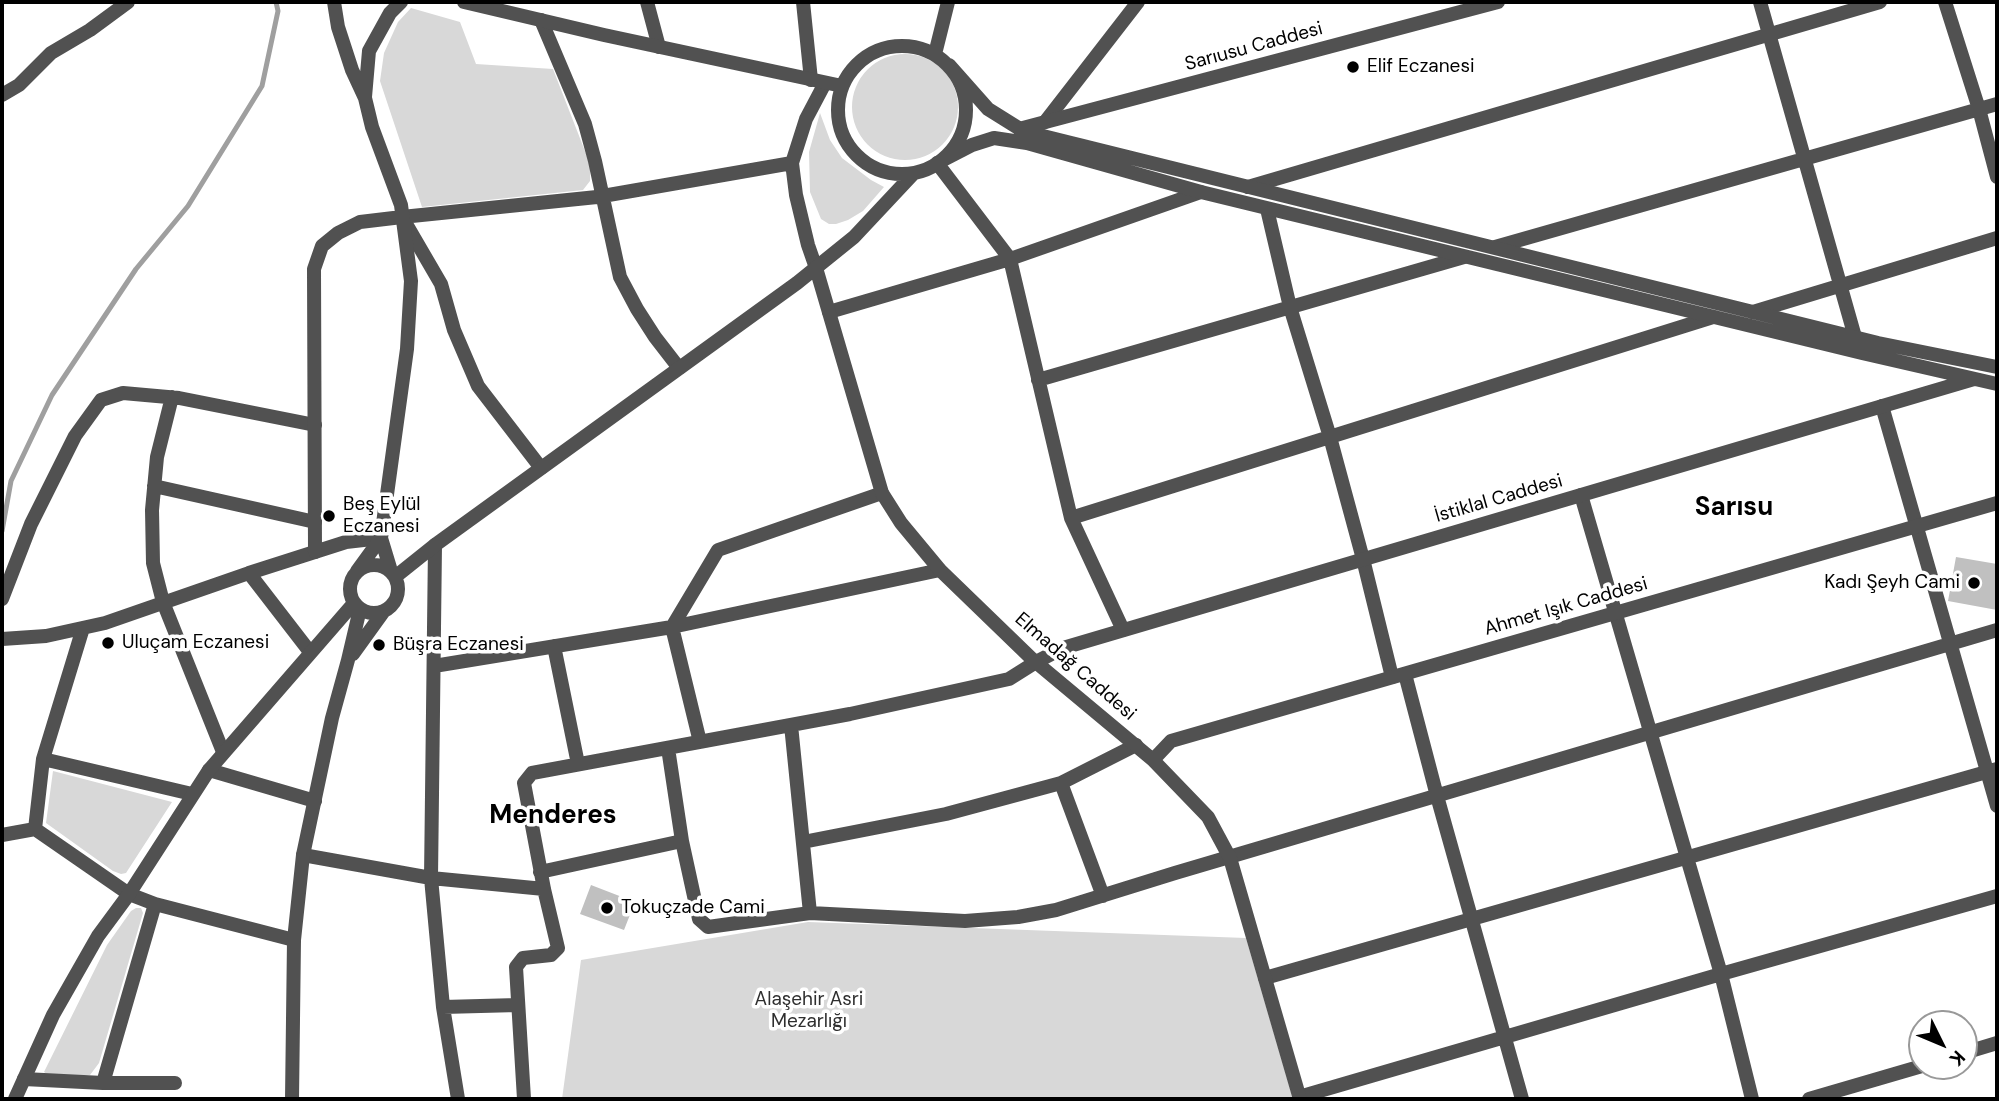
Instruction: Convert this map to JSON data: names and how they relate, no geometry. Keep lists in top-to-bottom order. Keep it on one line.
{"streets":{"street":["Sarıusu Caddesi","İstiklal Caddesi","Ahmet Işık Caddesi","Elmadağ Caddesi"]},"crossings":[["İstiklal Caddesi","Elmadağ Caddesi"],["Ahmet Işık Caddesi","Elmadağ Caddesi"]],"districts":["Sarısu","Menderes"],"parks":["Alaşehir Asri Mezarlığı"],"places":["Elif Eczanesi","Beş Eylül Eczanesi","Kadı Şeyh Cami","Uluçam Eczanesi","Büşra Eczanesi","Tokuçzade Cami"],"north":"bottom right"}
